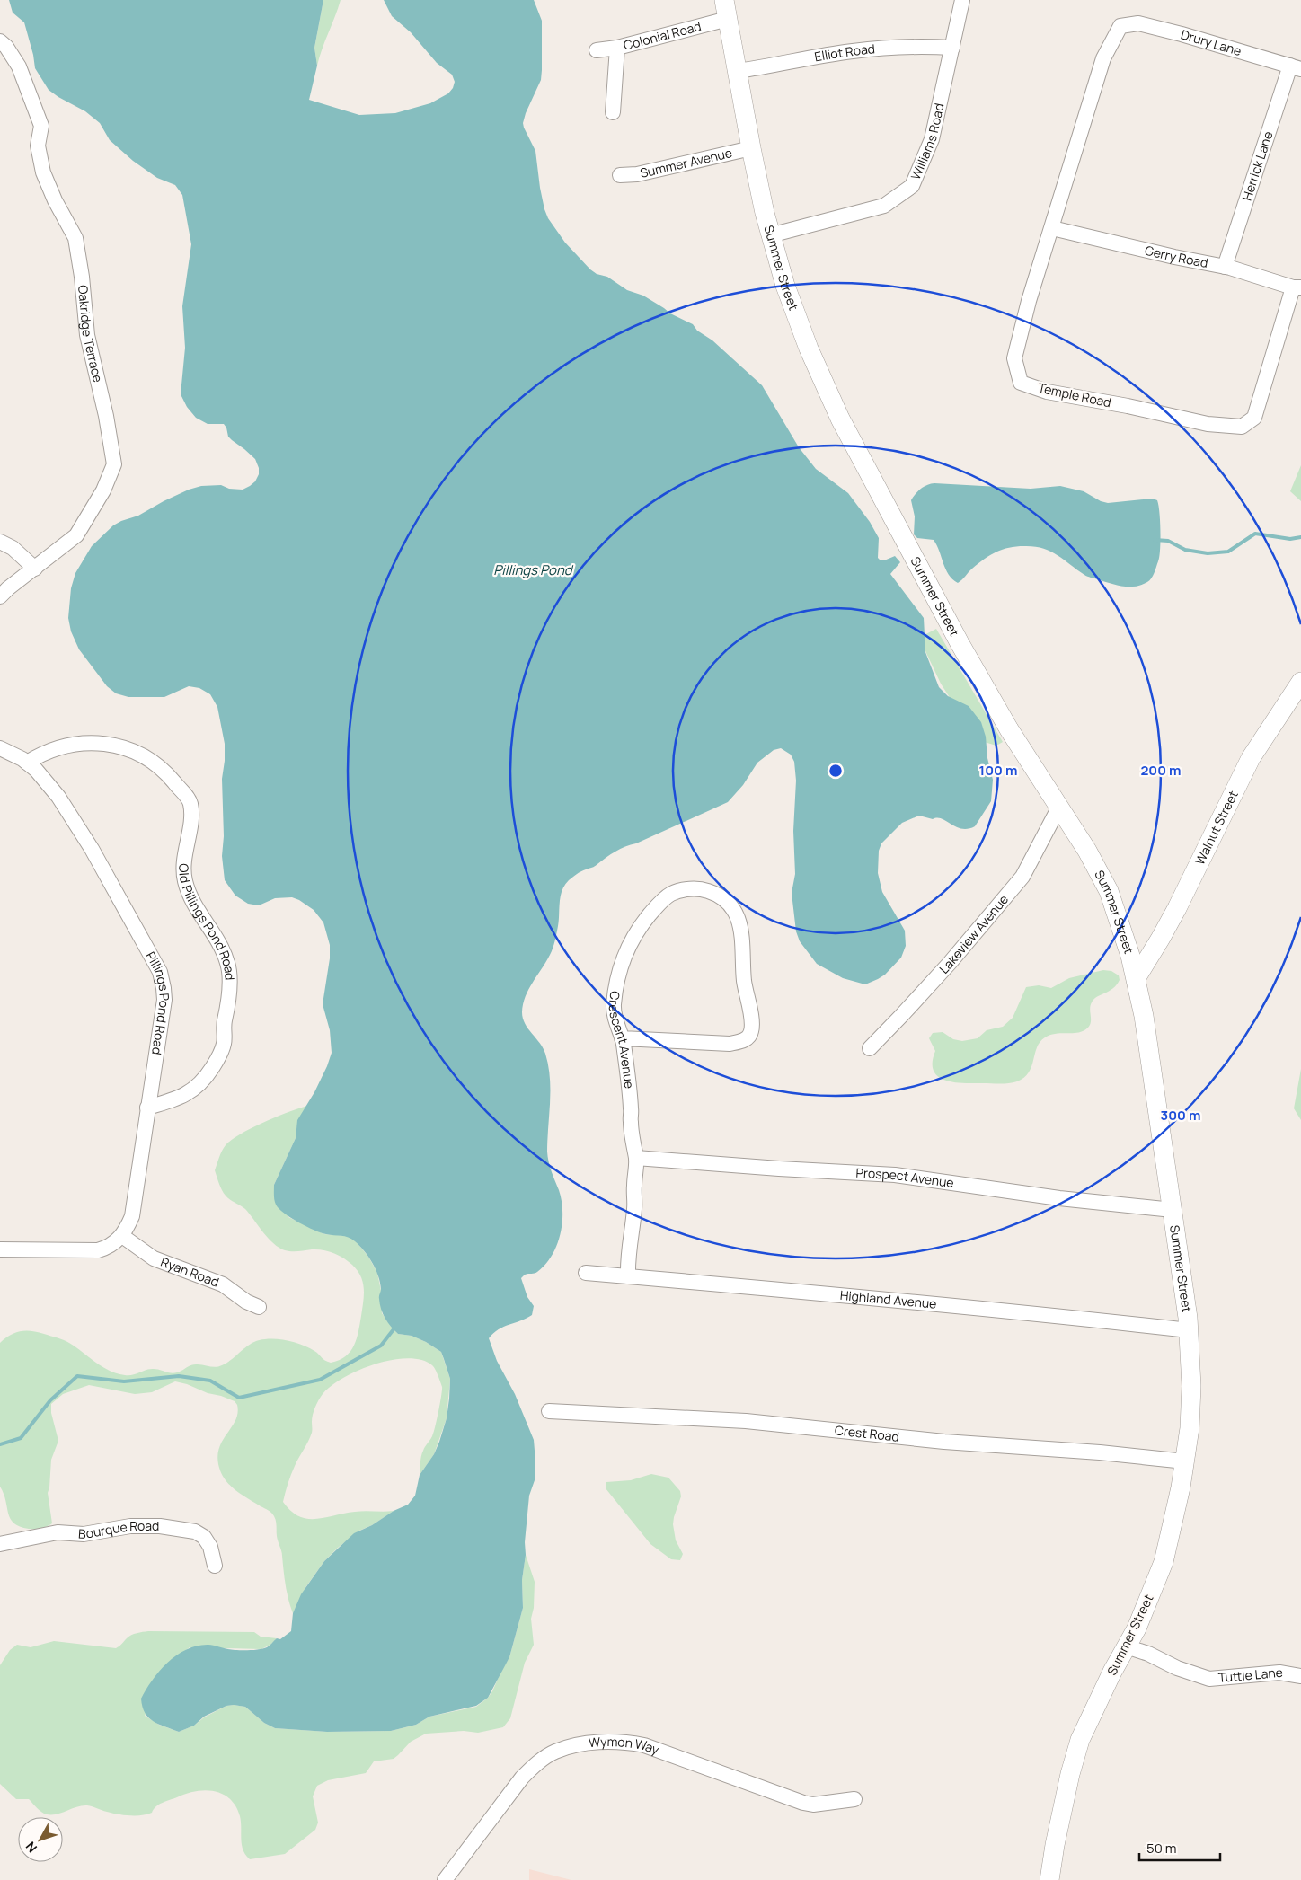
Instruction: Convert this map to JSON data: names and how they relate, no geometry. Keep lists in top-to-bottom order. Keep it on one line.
{"streets":{"main road":["Summer Street","Walnut Street"],"street":["Colonial Road","Drury Lane","Elliot Road","Williams Road","Summer Avenue","Herrick Lane","Gerry Road","Oakridge Terrace","Temple Road","Old Pillings Pond Road","Lakeview Avenue","Pillings Pond Road","Crescent Avenue","Prospect Avenue","Ryan Road","Highland Avenue","Crest Road","Bourque Road","Tuttle Lane","Wymon Way"]},"crossings":[["Colonial Road","Summer Street"],["Drury Lane","Herrick Lane"],["Drury Lane","Temple Road"],["Elliot Road","Williams Road"],["Elliot Road","Summer Street"],["Williams Road","Summer Street"],["Summer Avenue","Summer Street"],["Herrick Lane","Gerry Road"],["Gerry Road","Temple Road"],["Summer Street","Walnut Street"],["Summer Street","Lakeview Avenue"],["Summer Street","Prospect Avenue"],["Summer Street","Highland Avenue"],["Summer Street","Crest Road"],["Summer Street","Tuttle Lane"],["Old Pillings Pond Road","Pillings Pond Road"],["Pillings Pond Road","Ryan Road"],["Crescent Avenue","Prospect Avenue"],["Crescent Avenue","Highland Avenue"]],"water":["Pillings Pond"],"scale_bar":"50 m","north":"bottom left","rings":["100 m","200 m","300 m"]}
